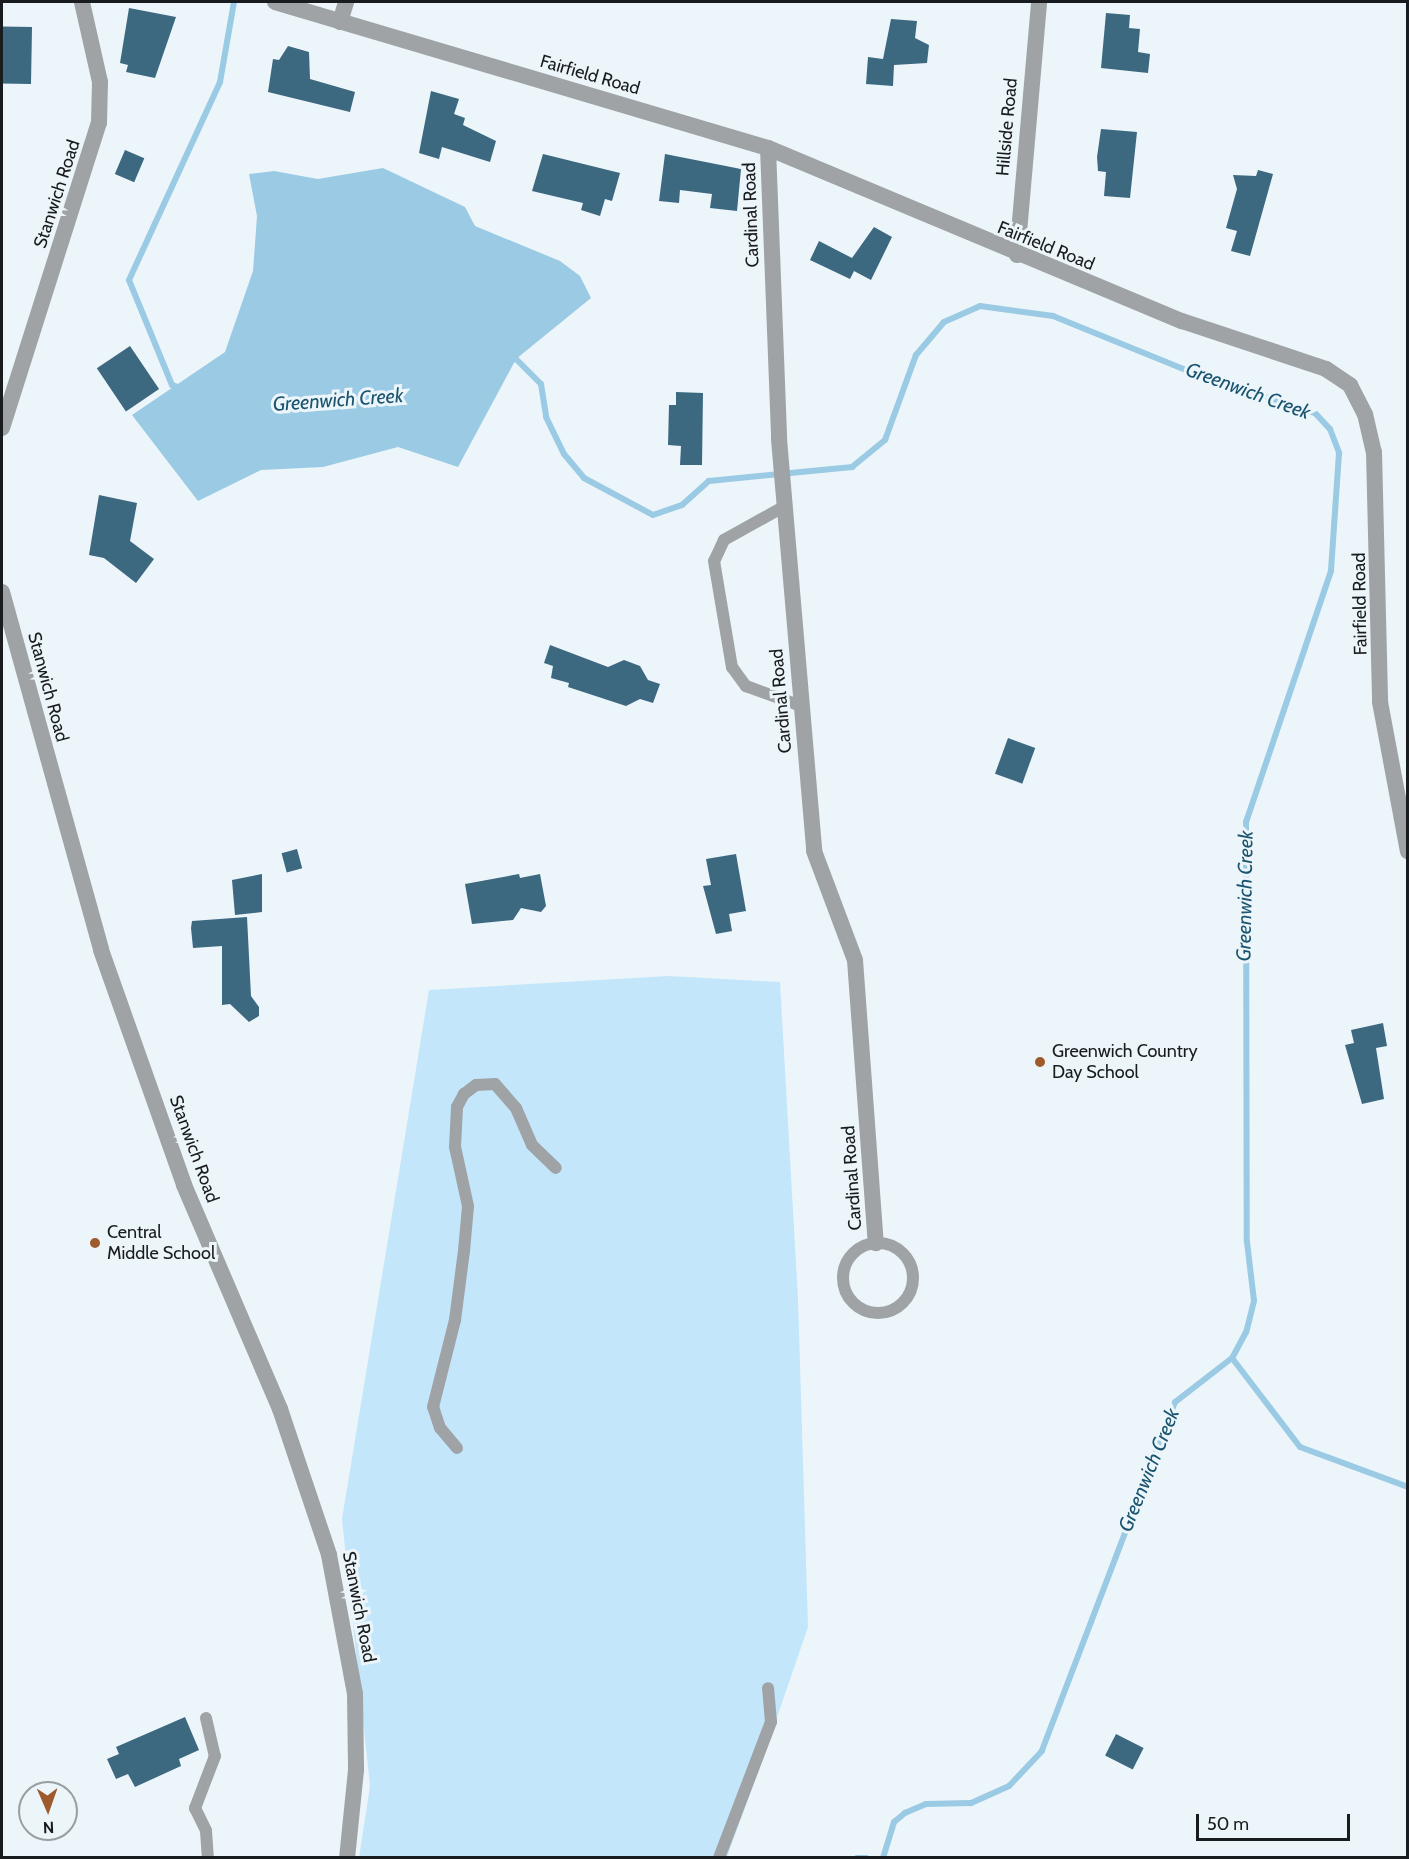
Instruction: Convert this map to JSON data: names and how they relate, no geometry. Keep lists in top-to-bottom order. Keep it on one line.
{"streets":{"street":["Fairfield Road","Hillside Road","Stanwich Road","Cardinal Road"]},"crossings":[["Fairfield Road","Hillside Road"],["Fairfield Road","Cardinal Road"]],"water":["Greenwich Creek"],"places":["Greenwich Country Day School","Central Middle School"],"scale_bar":"50 m","north":"bottom"}
